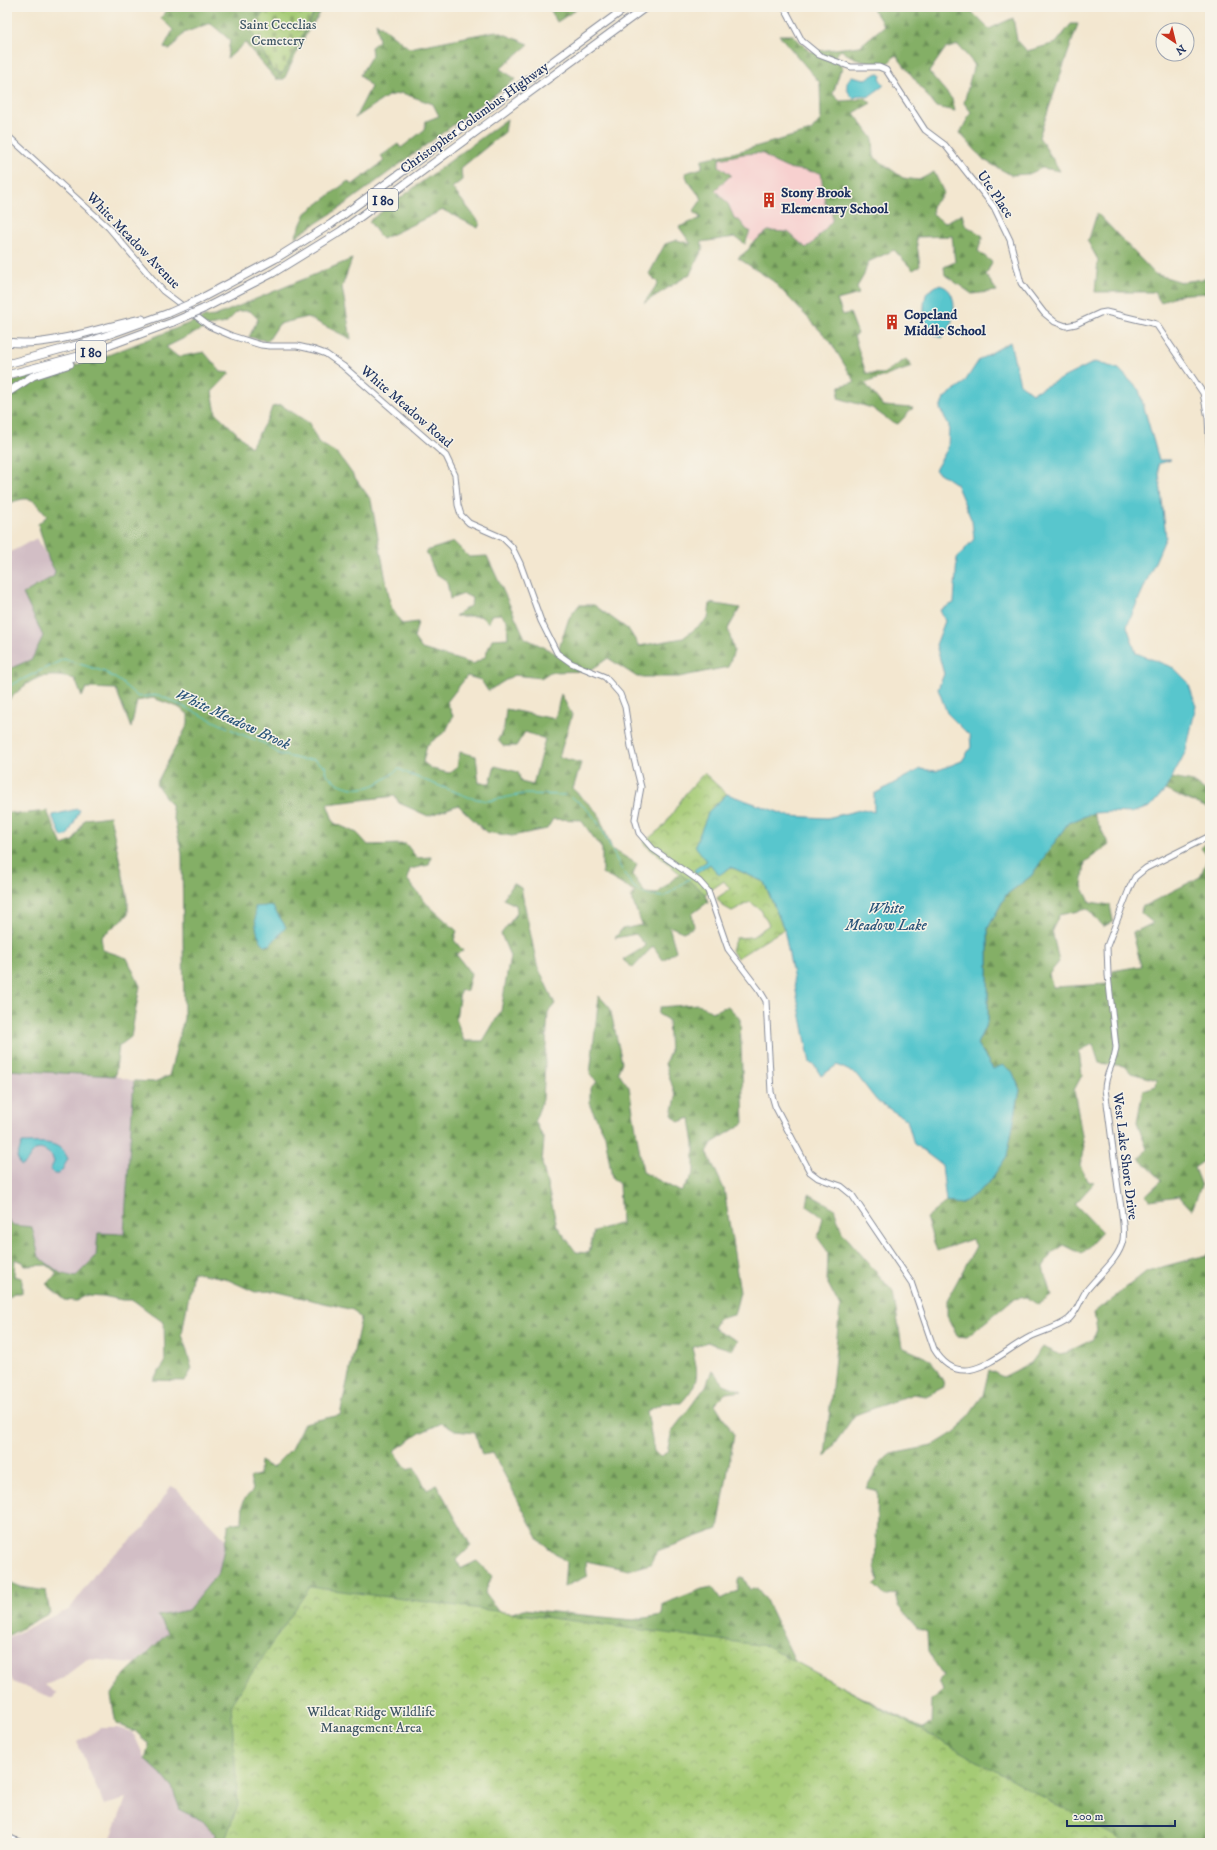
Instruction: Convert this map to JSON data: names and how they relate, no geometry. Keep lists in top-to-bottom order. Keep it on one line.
{"streets":{"highway":["Christopher Columbus Highway","I 80"],"street":["Ute Place","White Meadow Avenue","White Meadow Road","West Lake Shore Drive"]},"crossings":[["White Meadow Avenue","White Meadow Road"],["White Meadow Road","West Lake Shore Drive"]],"water":["White Meadow Brook","White Meadow Lake"],"parks":["Saint Cecelias Cemetery","Wildcat Ridge Wildlife Management Area"],"places":{"building":["Stony Brook Elementary School","Copeland Middle School"]},"scale_bar":"200 m","north":"bottom right"}
